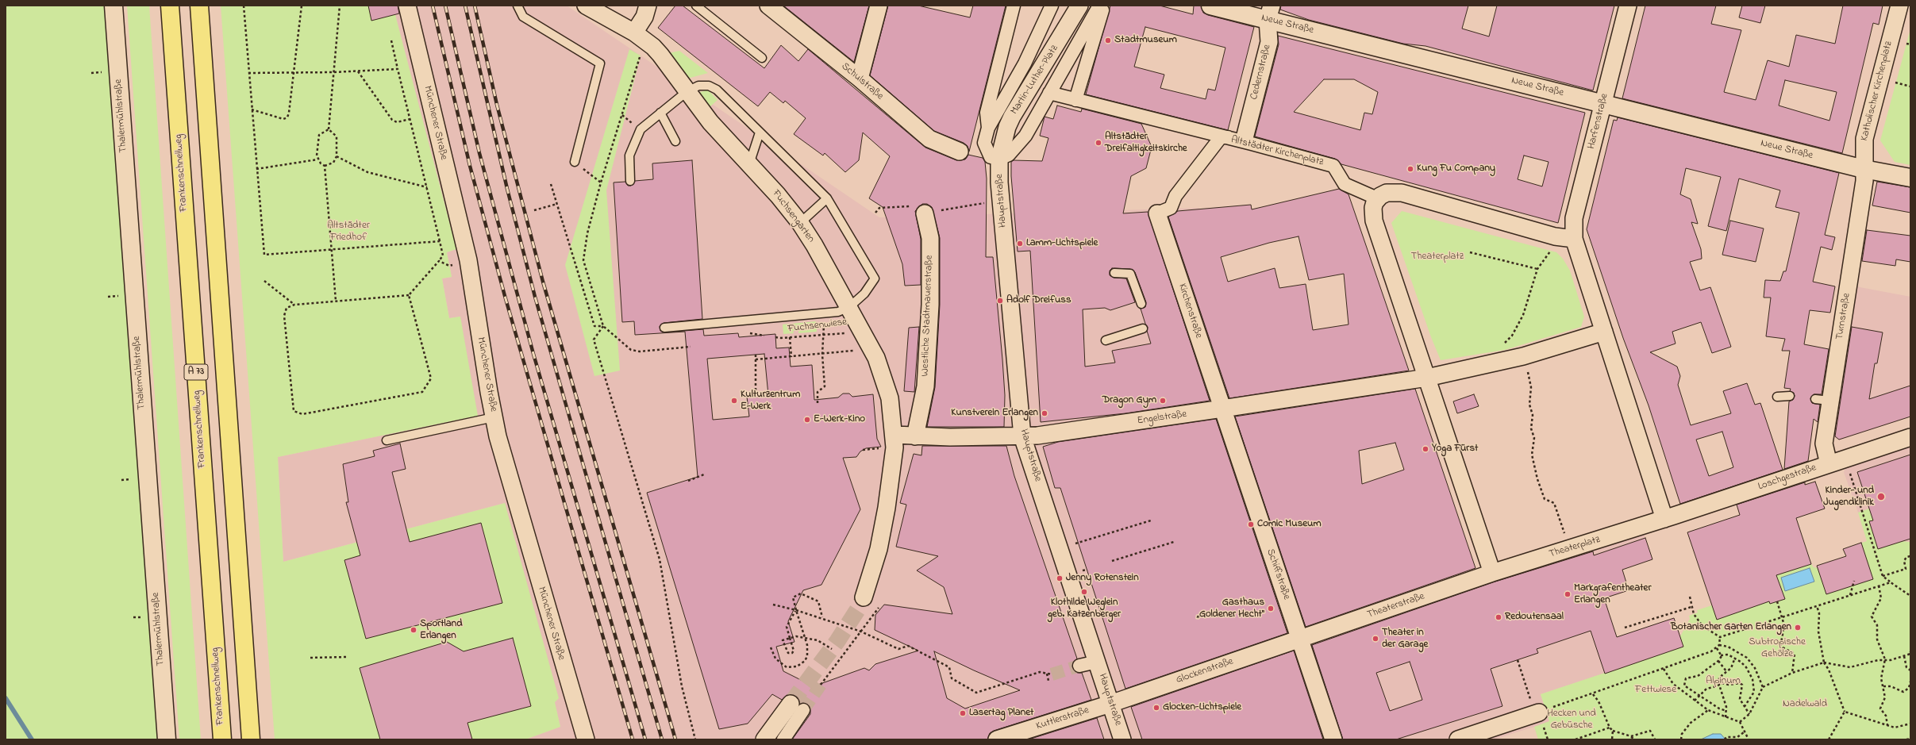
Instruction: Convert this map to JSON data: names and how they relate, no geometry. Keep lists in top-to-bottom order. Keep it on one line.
{"streets":{"highway":["Frankenschnellweg","A 73"],"main road":["Neue Straße","Thalermühlstraße"],"street":["Cedernstraße","Martin-Luther-Platz","Schulstraße","Katholischer Kirchenplatz","Harfenstraße","Münchener Straße","Altstädter Kirchenplatz","Hauptstraße","Fuchsengarten","Kirchenstraße","Westliche Stadtmauerstraße","Turnstraße","Engelstraße","Loschgestraße","Theaterplatz","Schiffstraße","Theaterstraße","Glockenstraße","Kuttlerstraße"],"path":["Fuchsenwiese"]},"crossings":[["Neue Straße","Cedernstraße"],["Neue Straße","Katholischer Kirchenplatz"],["Neue Straße","Harfenstraße"],["Neue Straße","Turnstraße"],["Cedernstraße","Altstädter Kirchenplatz"],["Martin-Luther-Platz","Altstädter Kirchenplatz"],["Martin-Luther-Platz","Hauptstraße"],["Katholischer Kirchenplatz","Turnstraße"],["Altstädter Kirchenplatz","Kirchenstraße"],["Hauptstraße","Engelstraße"],["Hauptstraße","Glockenstraße"],["Hauptstraße","Kuttlerstraße"],["Fuchsengarten","Fuchsenwiese"],["Fuchsengarten","Engelstraße"],["Kirchenstraße","Engelstraße"],["Kirchenstraße","Schiffstraße"],["Westliche Stadtmauerstraße","Engelstraße"],["Turnstraße","Loschgestraße"],["Engelstraße","Schiffstraße"],["Loschgestraße","Theaterplatz"],["Theaterplatz","Theaterstraße"],["Schiffstraße","Theaterstraße"],["Schiffstraße","Glockenstraße"],["Theaterstraße","Glockenstraße"],["Glockenstraße","Kuttlerstraße"]],"parks":["Altstädter Friedhof","Theaterplatz","Subtropische Gehölze","Alpinum","Fettwiese","Nadelwald","Hecken und Gebüsche"],"places":["Stadtmuseum","Altstädter Dreifaltigkeitskirche","Kung Fu Company","Lamm-Lichtspiele","Adolf Dreifuss","Kulturzentrum E-Werk","Dragon Gym","Kunstverein Erlangen","E-Werk-Kino","Yoga Fürst","Kinder- und Jugendklinik","Comic Museum","Jenny Rotenstein","Klothilde Weglein geb. Katzenberger","Markgrafentheater Erlangen","Gasthaus „Goldener Hecht“","Redoutensaal","Botanischer Garten Erlangen","Sportland Erlangen","Theater in der Garage","Glocken-Lichtspiele","Lasertag Planet"]}
